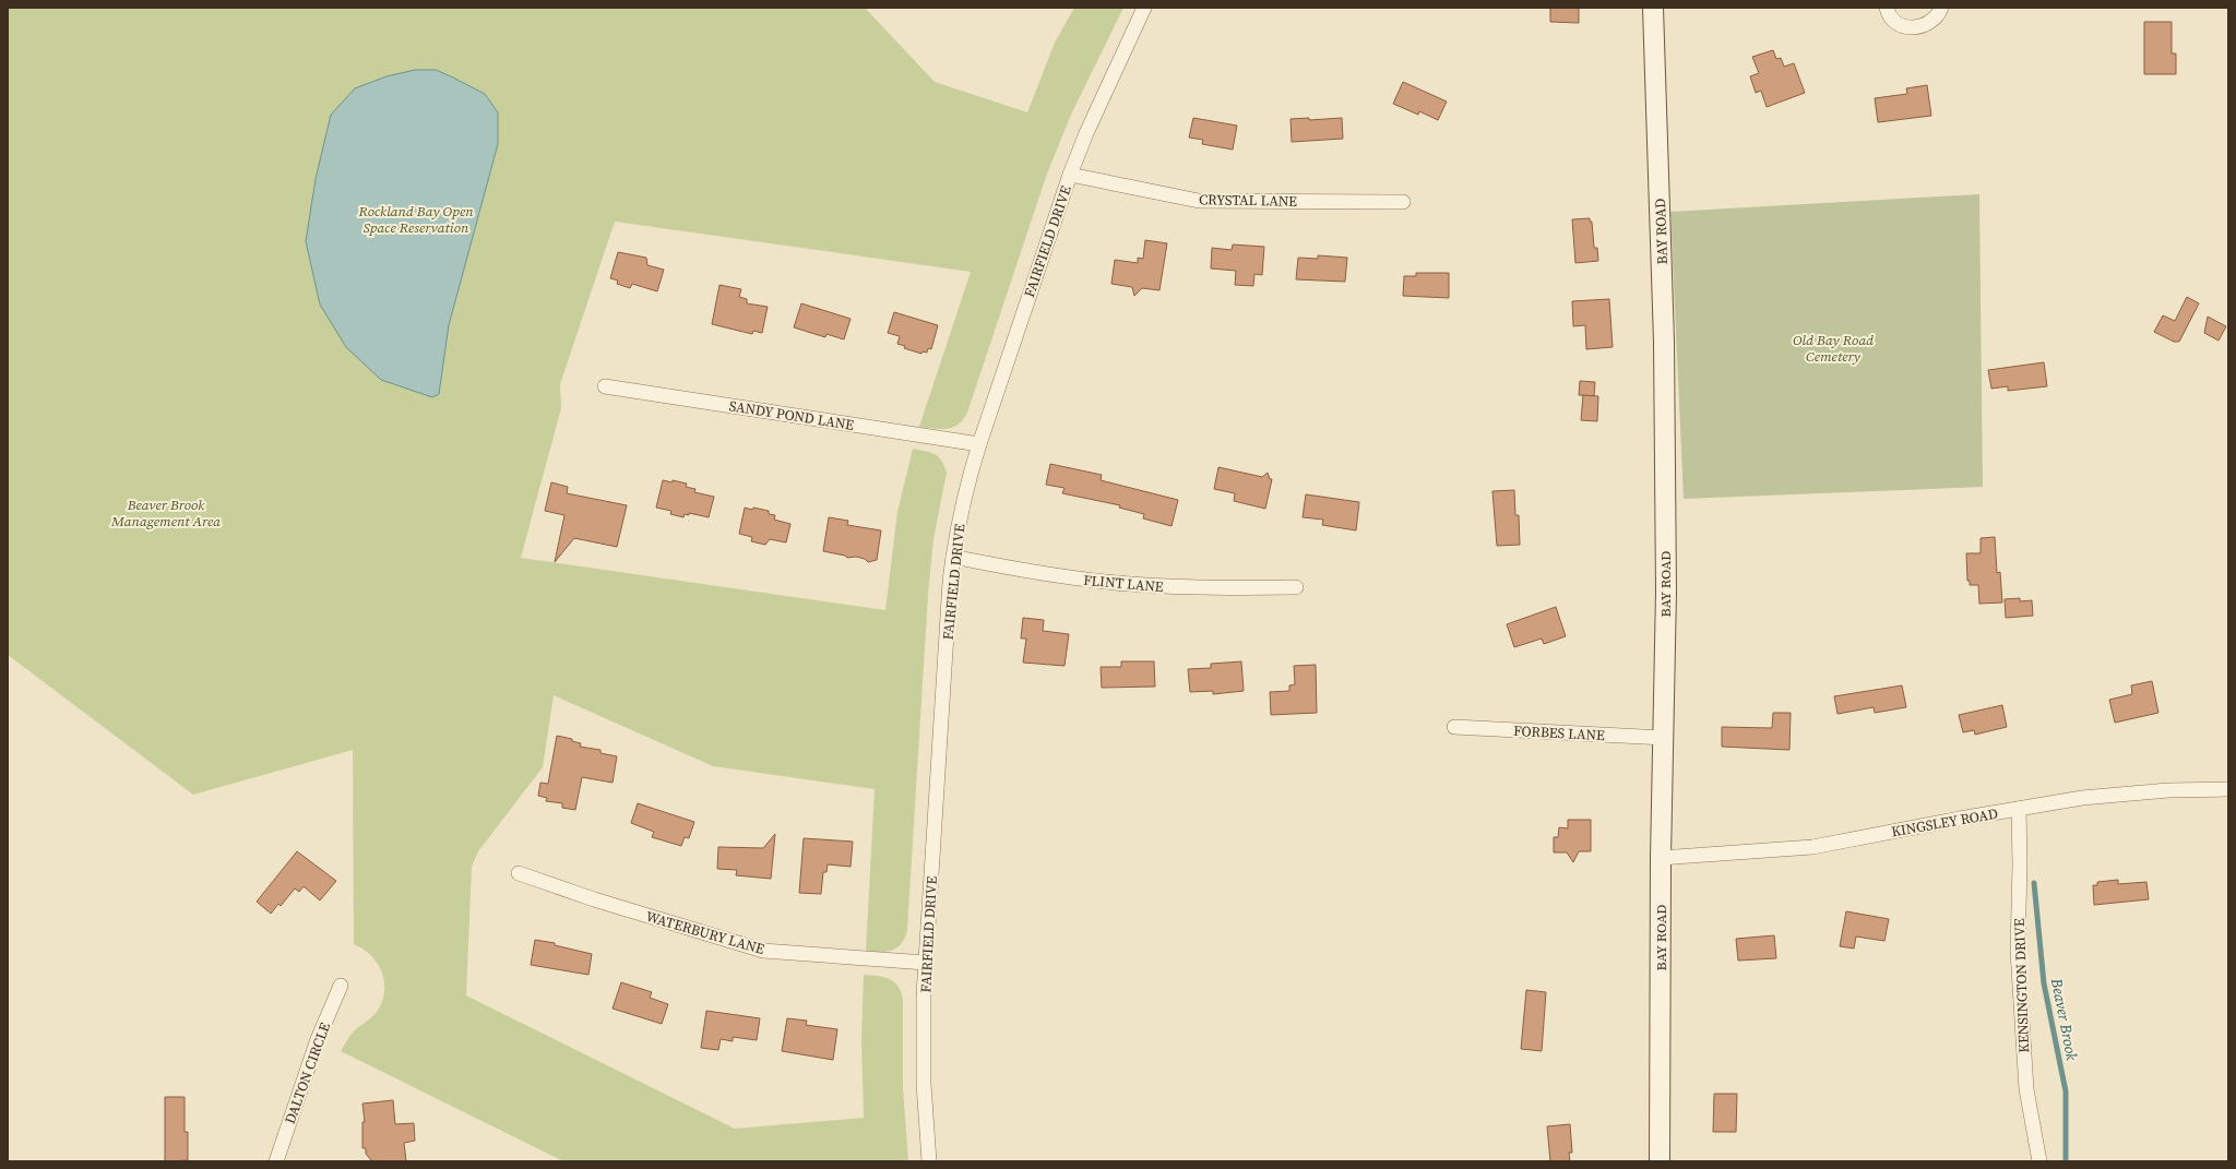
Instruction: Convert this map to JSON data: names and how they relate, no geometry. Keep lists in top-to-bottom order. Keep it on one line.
{"streets":{"main road":["BAY ROAD"],"street":["CRYSTAL LANE","FAIRFIELD DRIVE","SANDY POND LANE","FLINT LANE","FORBES LANE","KINGSLEY ROAD","WATERBURY LANE","KENSINGTON DRIVE","DALTON CIRCLE"]},"crossings":[["CRYSTAL LANE","FAIRFIELD DRIVE"],["BAY ROAD","FORBES LANE"],["BAY ROAD","KINGSLEY ROAD"],["FAIRFIELD DRIVE","SANDY POND LANE"],["FAIRFIELD DRIVE","FLINT LANE"],["FAIRFIELD DRIVE","WATERBURY LANE"],["KINGSLEY ROAD","KENSINGTON DRIVE"]],"water":["Beaver Brook"],"parks":["Rockland Bay Open Space Reservation","Old Bay Road Cemetery","Beaver Brook Management Area"]}
